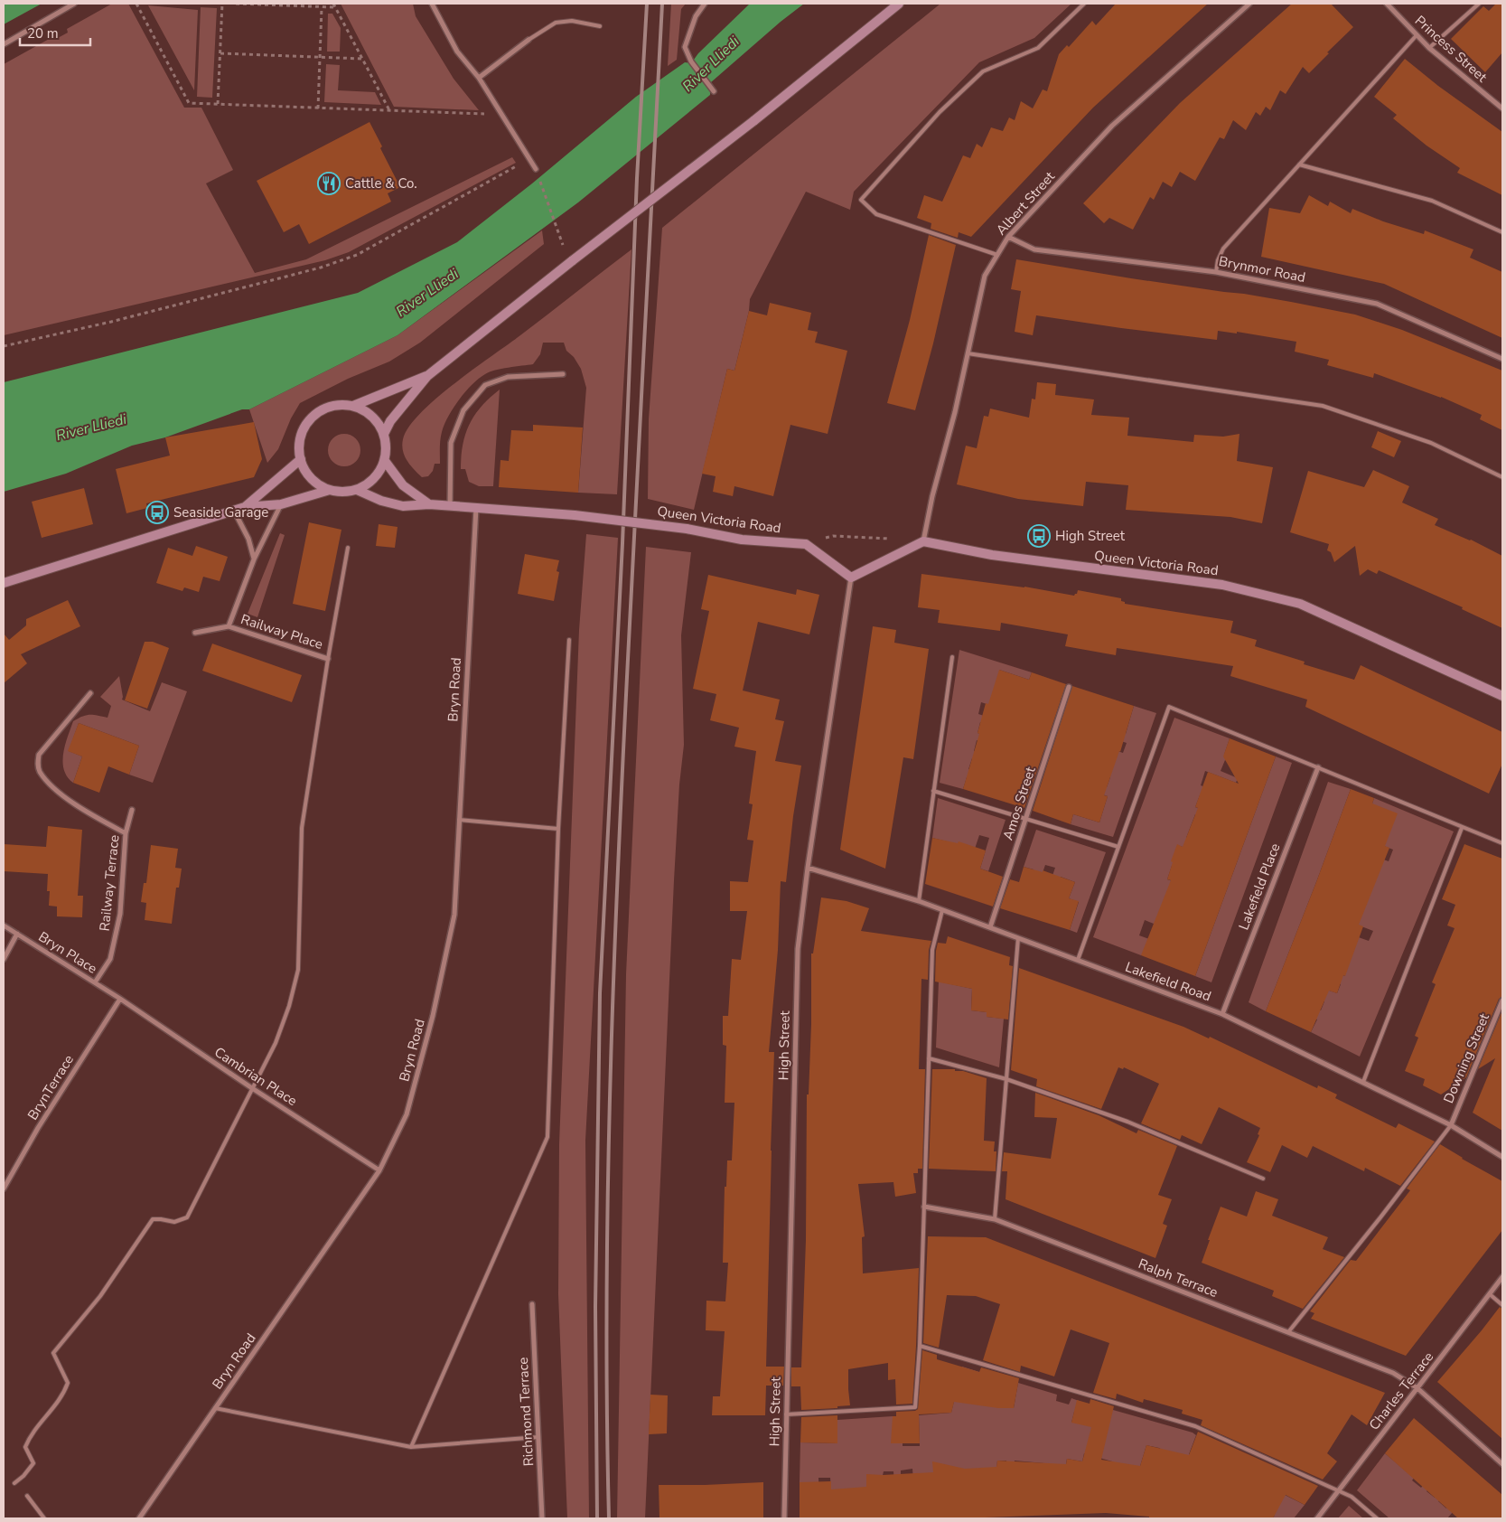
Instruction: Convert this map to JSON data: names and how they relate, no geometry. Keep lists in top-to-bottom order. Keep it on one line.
{"streets":{"main road":["Queen Victoria Road"],"street":["Princess Street","Albert Street","Brynmor Road","Railway Place","Bryn Road","Amos Street","Railway Terrace","Lakefield Place","Bryn Place","Lakefield Road","High Street","Downing Street","Cambrian Place","BrynTerrace","Ralph Terrace","Charles Terrace","Richmond Terrace"]},"crossings":[["Albert Street","Brynmor Road"],["Albert Street","Queen Victoria Road"],["Queen Victoria Road","Bryn Road"],["Bryn Road","Cambrian Place"],["Amos Street","Lakefield Road"],["Railway Terrace","Bryn Place"],["Lakefield Place","Lakefield Road"],["Bryn Place","Cambrian Place"],["Bryn Place","BrynTerrace"],["Lakefield Road","High Street"],["Lakefield Road","Downing Street"],["Cambrian Place","BrynTerrace"],["Ralph Terrace","Charles Terrace"]],"water":["River Lliedi"],"places":{"restaurant":["Cattle & Co."],"bus stop":["Seaside Garage","High Street"]},"scale_bar":"20 m"}
